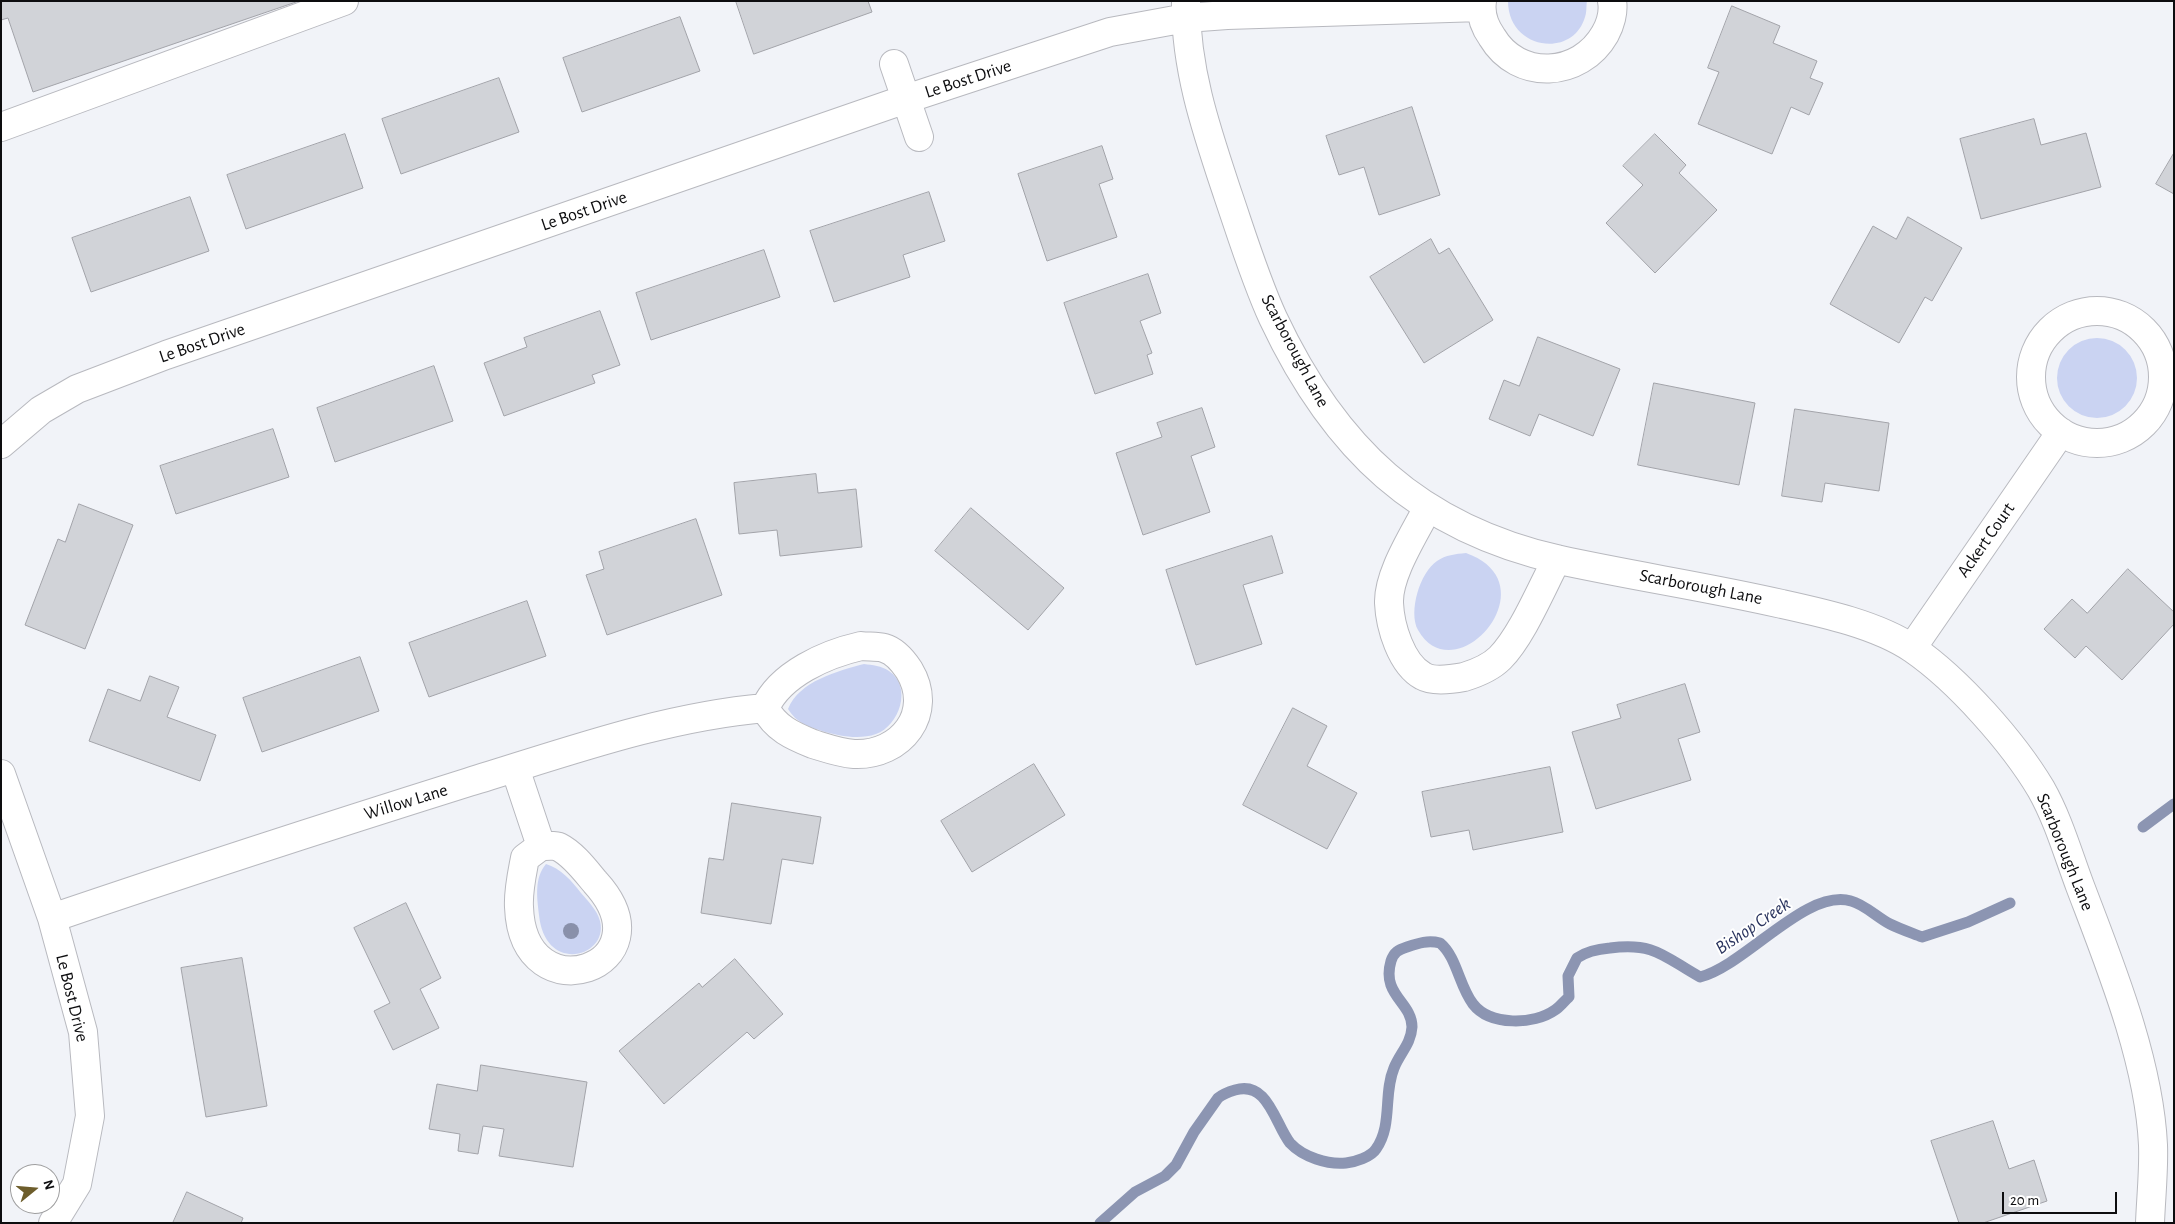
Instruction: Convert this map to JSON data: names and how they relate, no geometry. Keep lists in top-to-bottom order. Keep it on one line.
{"streets":{"street":["Le Bost Drive","Scarborough Lane","Ackert Court","Willow Lane"]},"crossings":[["Le Bost Drive","Scarborough Lane"],["Le Bost Drive","Willow Lane"],["Scarborough Lane","Ackert Court"]],"water":["Bishop Creek"],"scale_bar":"20 m","north":"right"}
